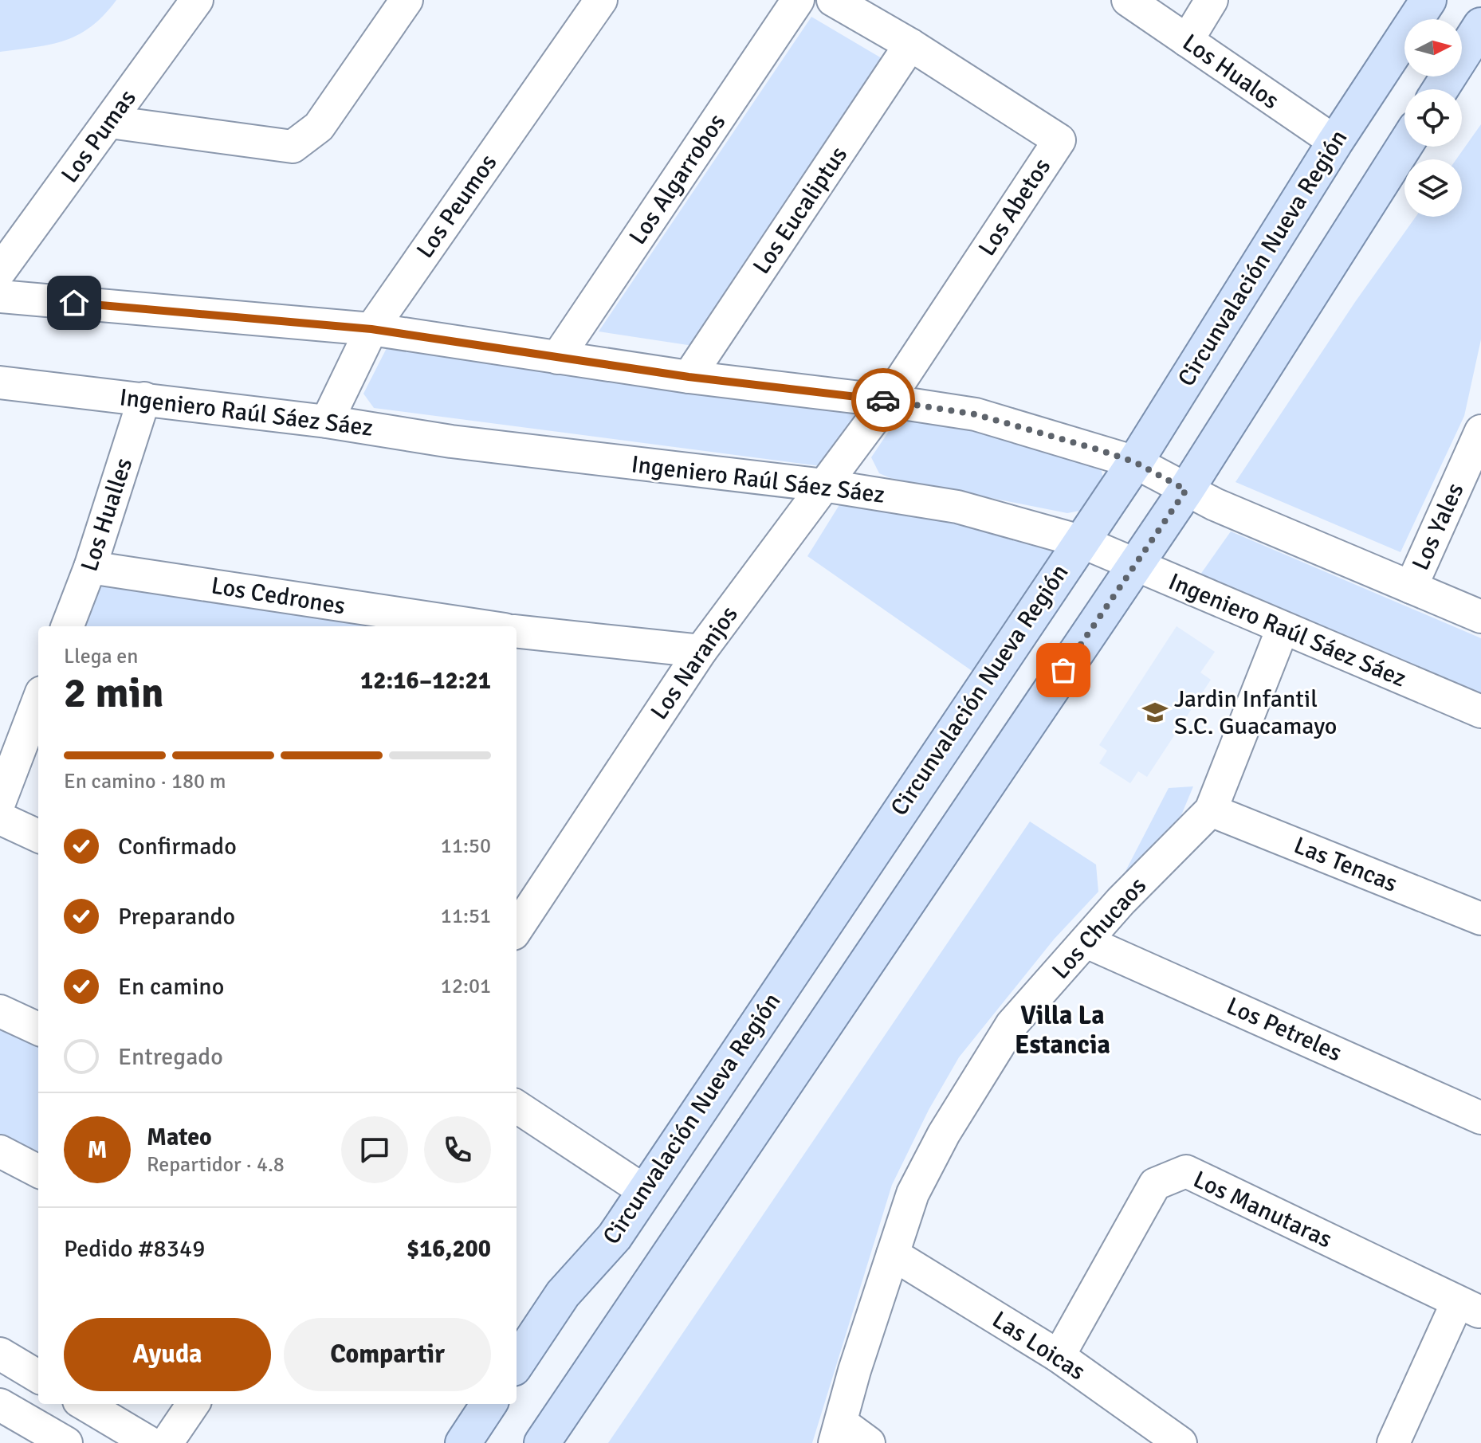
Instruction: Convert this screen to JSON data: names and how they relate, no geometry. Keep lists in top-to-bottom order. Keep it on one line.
{"streets":{"main road":["Circunvalación Nueva Región"],"street":["Los Hualos","Los Pumas","Los Algarrobos","Los Peumos","Los Abetos","Los Eucaliptus","Ingeniero Raúl Sáez Sáez","Los Hualles","Los Yales","Los Cedrones","Los Naranjos","Las Tencas","Los Chucaos","Los Petreles","Los Manutaras","Las Loicas"]},"crossings":[["Los Hualos","Circunvalación Nueva Región"],["Los Peumos","Ingeniero Raúl Sáez Sáez"],["Los Abetos","Los Eucaliptus"],["Los Abetos","Los Naranjos"],["Circunvalación Nueva Región","Ingeniero Raúl Sáez Sáez"],["Ingeniero Raúl Sáez Sáez","Los Hualles"],["Ingeniero Raúl Sáez Sáez","Los Naranjos"],["Ingeniero Raúl Sáez Sáez","Los Chucaos"],["Los Hualles","Los Cedrones"],["Los Cedrones","Los Naranjos"],["Las Tencas","Los Chucaos"],["Los Chucaos","Los Petreles"],["Los Chucaos","Las Loicas"],["Los Manutaras","Las Loicas"]],"districts":["Villa La Estancia"],"places":{"school or university":["Jardin Infantil S.C. Guacamayo"]},"north":"right","page":{"heading":["2 min","Llega en","12:16–12:21"],"panel":["Mateo","Repartidor · 4.8","Pedido #8349","$16,200"],"bar":"En camino · 180 m","list":[["Confirmado","11:50"],["Preparando","11:51"],["En camino","12:01"],"Entregado"],"round":"M","buttons":["Ayuda","Compartir"]}}
